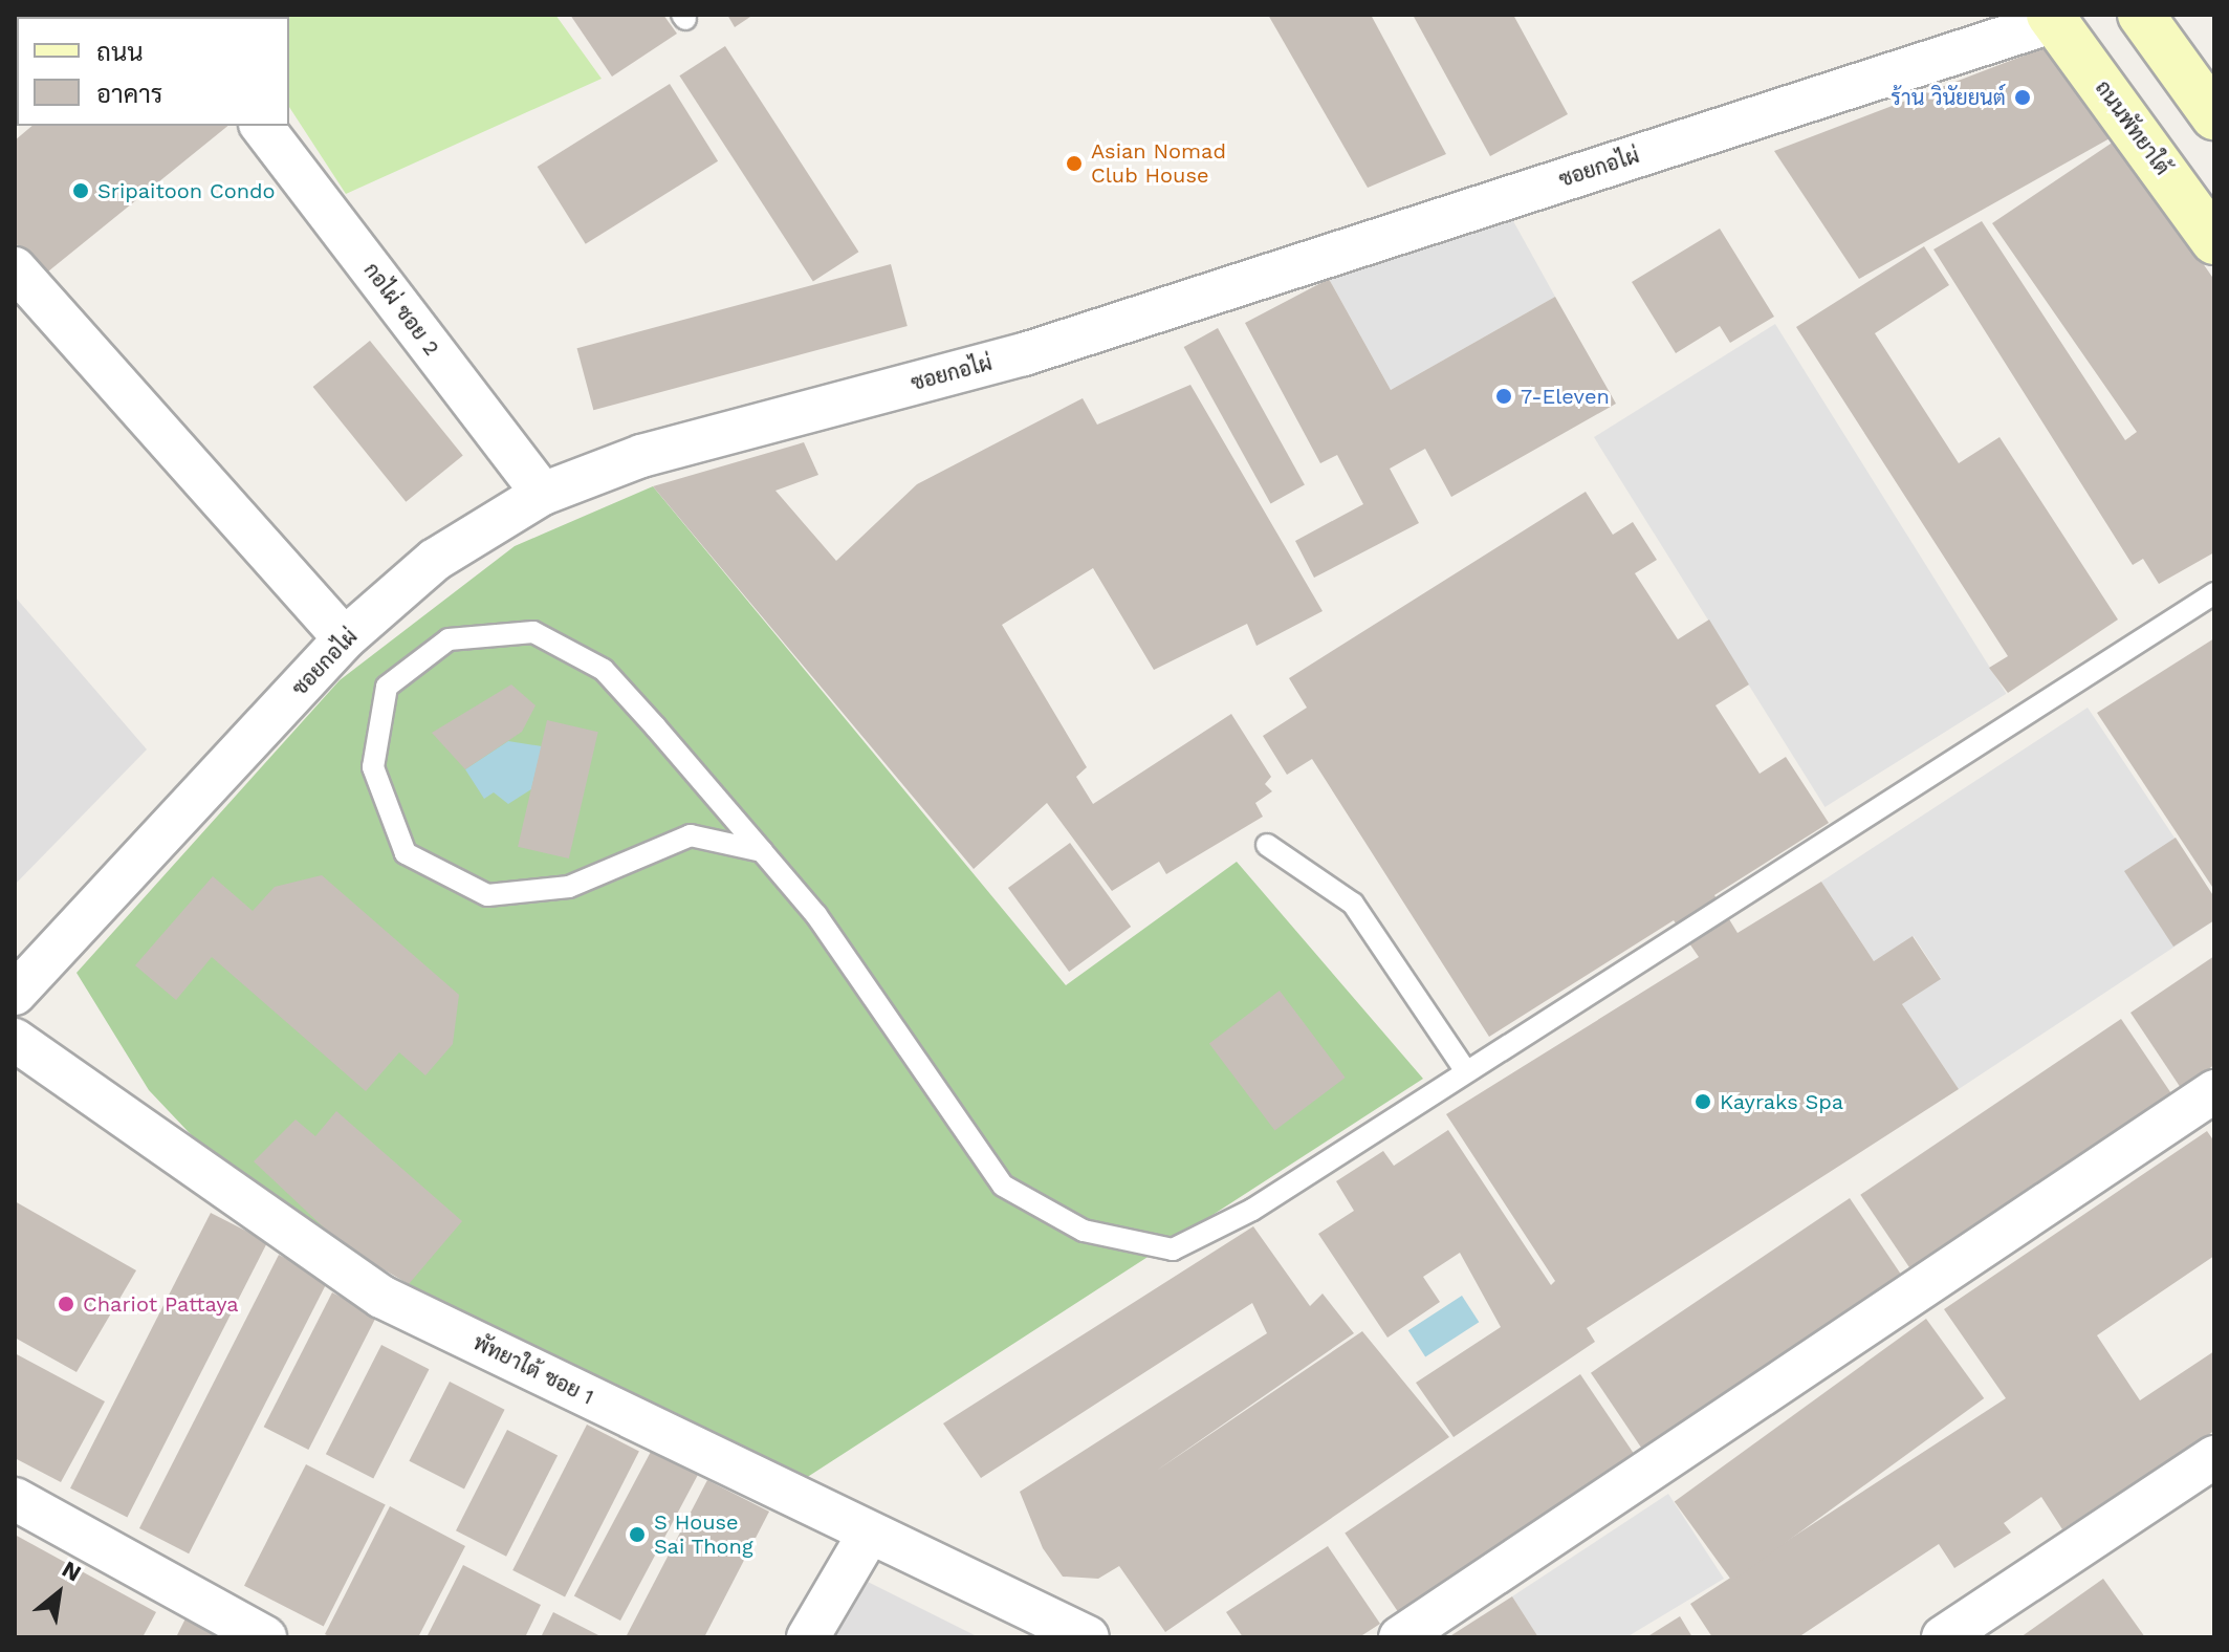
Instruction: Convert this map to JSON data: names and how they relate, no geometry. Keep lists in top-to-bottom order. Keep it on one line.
{"streets":{"main road":["ถนนพัทยาใต้"],"street":["ซอยกอไผ่","กอไผ่ ซอย 2","พัทยาใต้ ซอย 1"]},"crossings":[["ถนนพัทยาใต้","ซอยกอไผ่"],["ซอยกอไผ่","กอไผ่ ซอย 2"]],"places":["ร้าน วินัยยนต์","Asian Nomad Club House","Sripaitoon Condo","7-Eleven","Kayraks Spa","Chariot Pattaya","S House Sai Thong"],"legend":["ถนน","อาคาร"],"north":"top right"}
